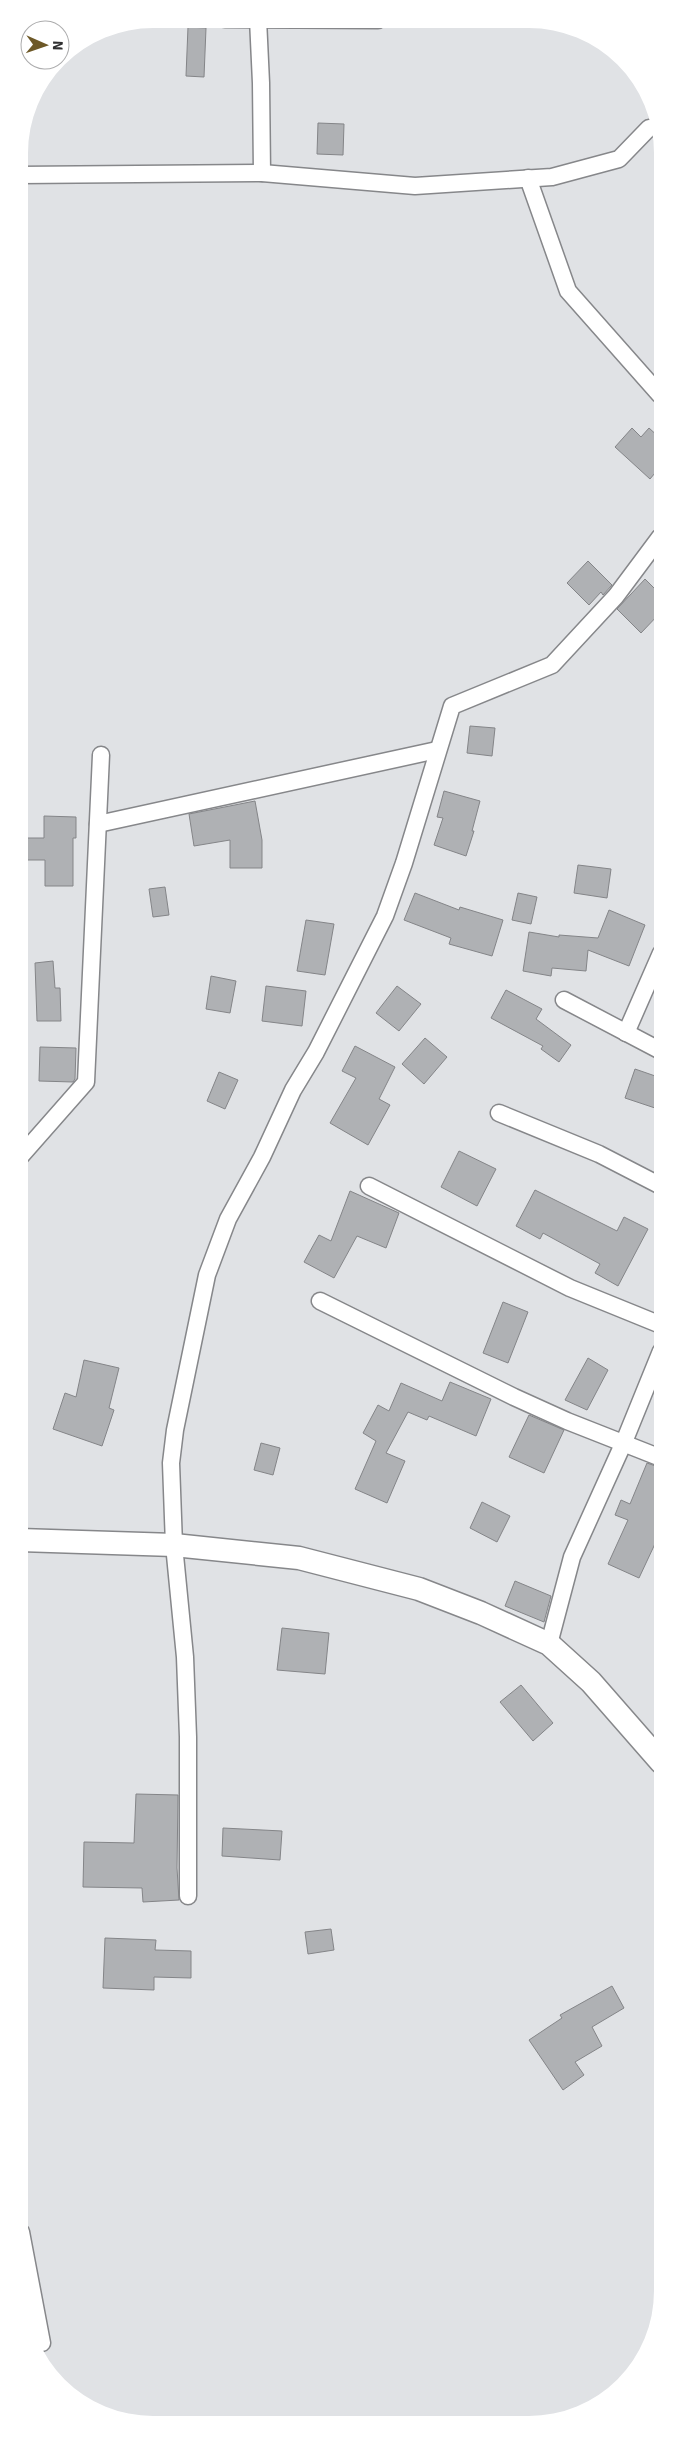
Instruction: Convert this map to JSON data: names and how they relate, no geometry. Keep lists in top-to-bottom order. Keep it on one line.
{"north":"right"}
